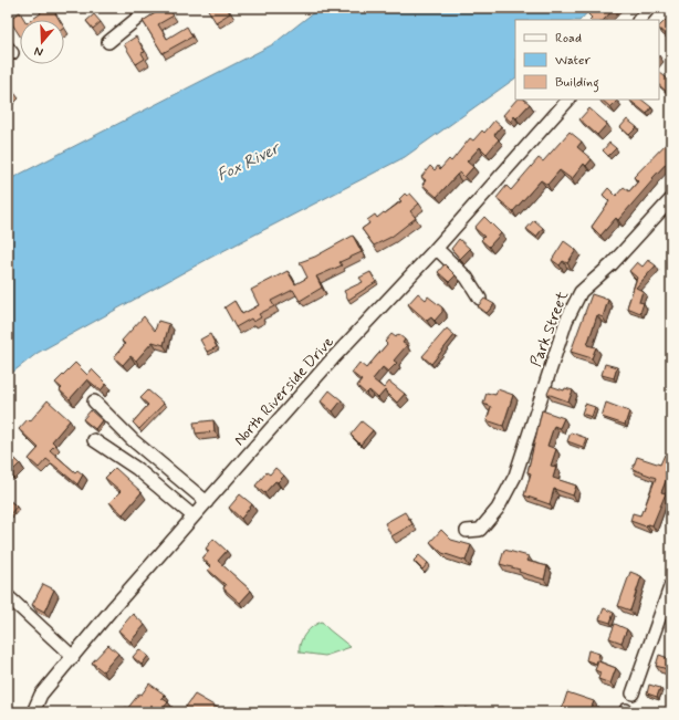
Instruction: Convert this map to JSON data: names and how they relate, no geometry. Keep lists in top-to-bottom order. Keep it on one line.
{"streets":{"street":["Park Street","North Riverside Drive"]},"water":["Fox River"],"legend":["Road","Water","Building"],"north":"bottom"}
